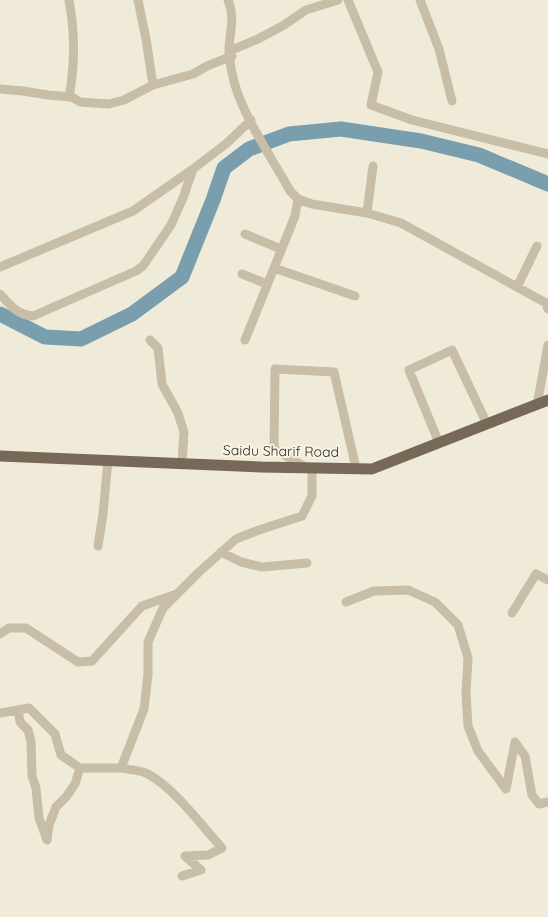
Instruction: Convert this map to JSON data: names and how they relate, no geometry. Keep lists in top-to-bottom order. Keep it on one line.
{"streets":{"main road":["Saidu Sharif Road"]}}
